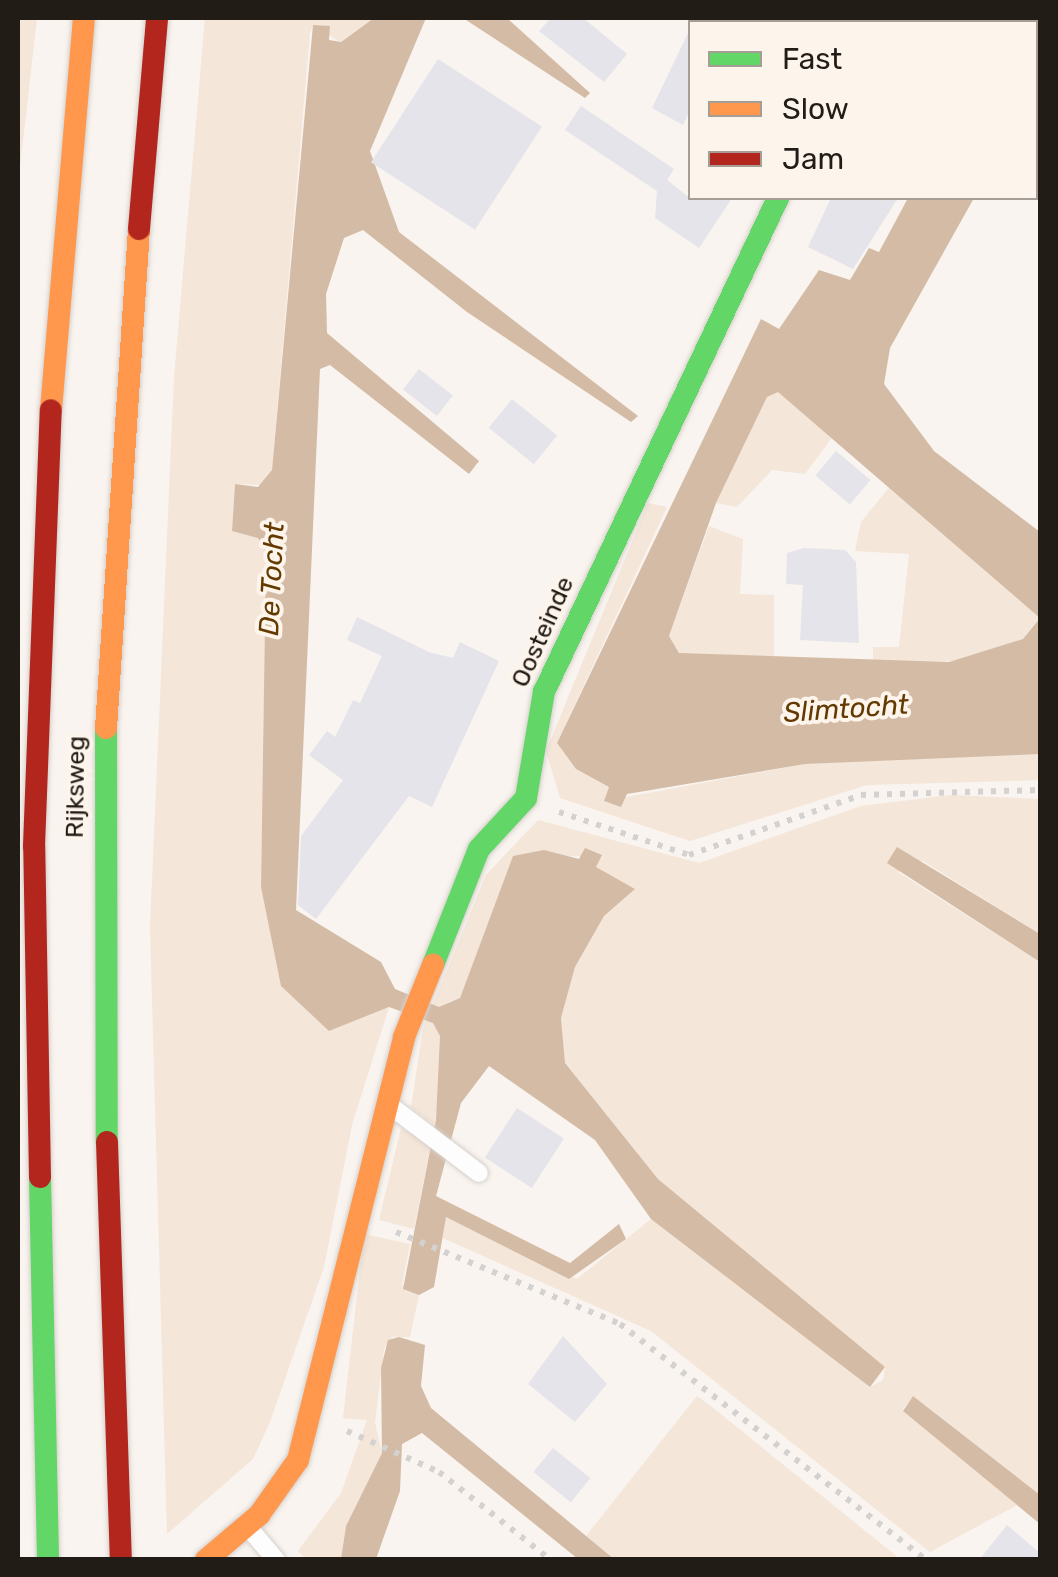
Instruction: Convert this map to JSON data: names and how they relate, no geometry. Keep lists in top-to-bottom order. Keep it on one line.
{"streets":{"main road":["Oosteinde","Rijksweg"]},"water":["De Tocht","Slimtocht"],"legend":["Fast","Slow","Jam"]}
